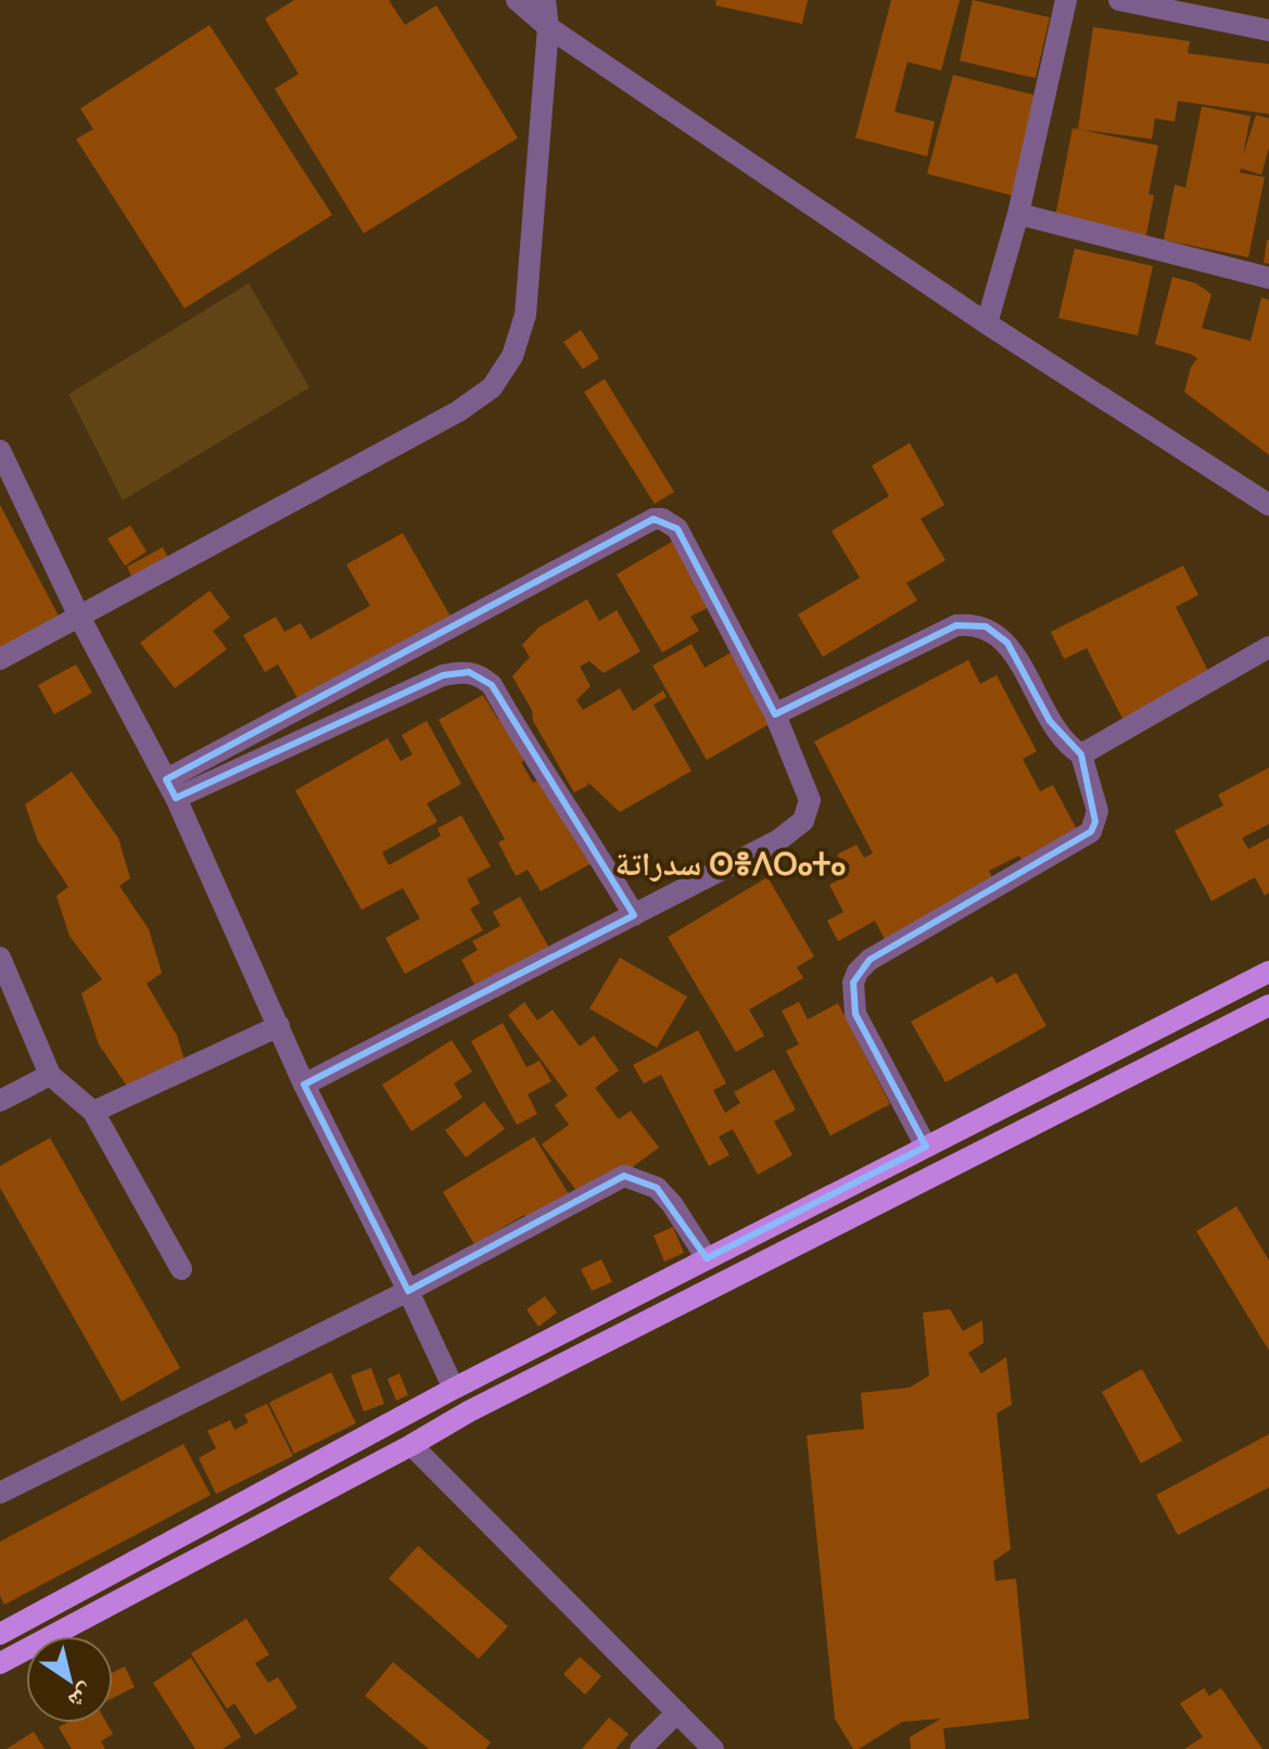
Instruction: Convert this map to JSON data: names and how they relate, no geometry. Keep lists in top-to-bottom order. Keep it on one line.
{"districts":["سدراتة ⵙⴻⴷⵔⴰⵜⴰ"],"north":"bottom right"}
